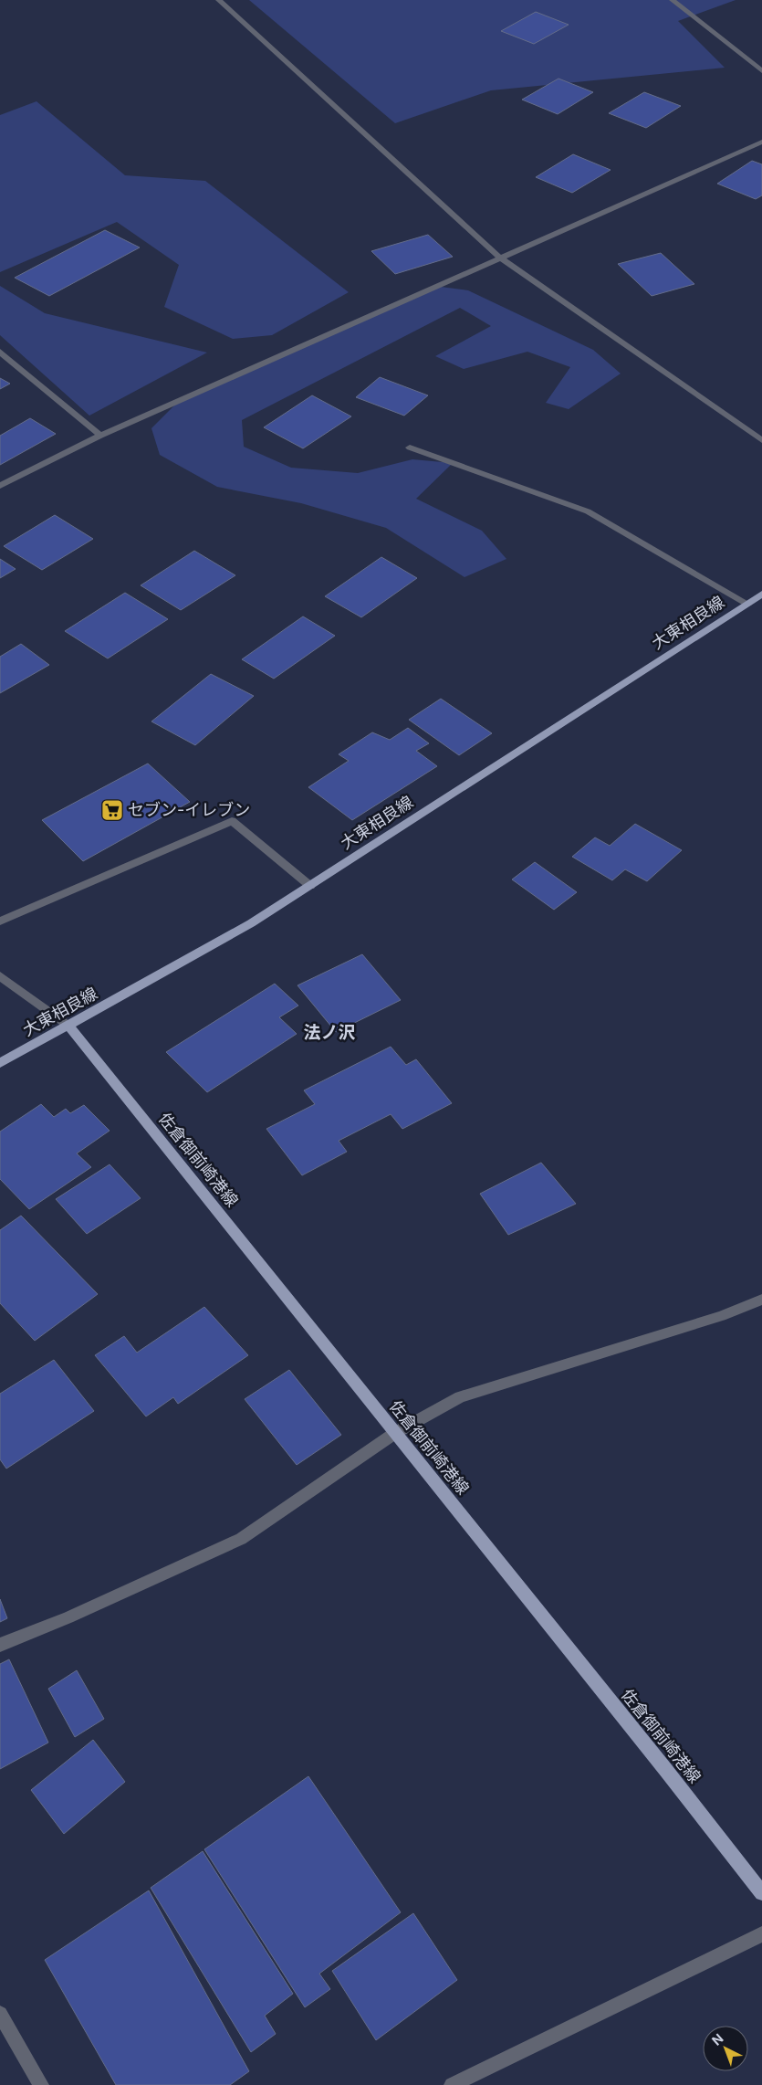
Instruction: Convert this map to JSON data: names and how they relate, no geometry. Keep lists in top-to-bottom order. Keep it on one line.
{"streets":{"main road":["大東相良線","佐倉御前崎港線"]},"crossings":[["大東相良線","佐倉御前崎港線"]],"districts":["法ノ沢"],"places":{"supermarket":["セブン-イレブン"]},"north":"top left"}
